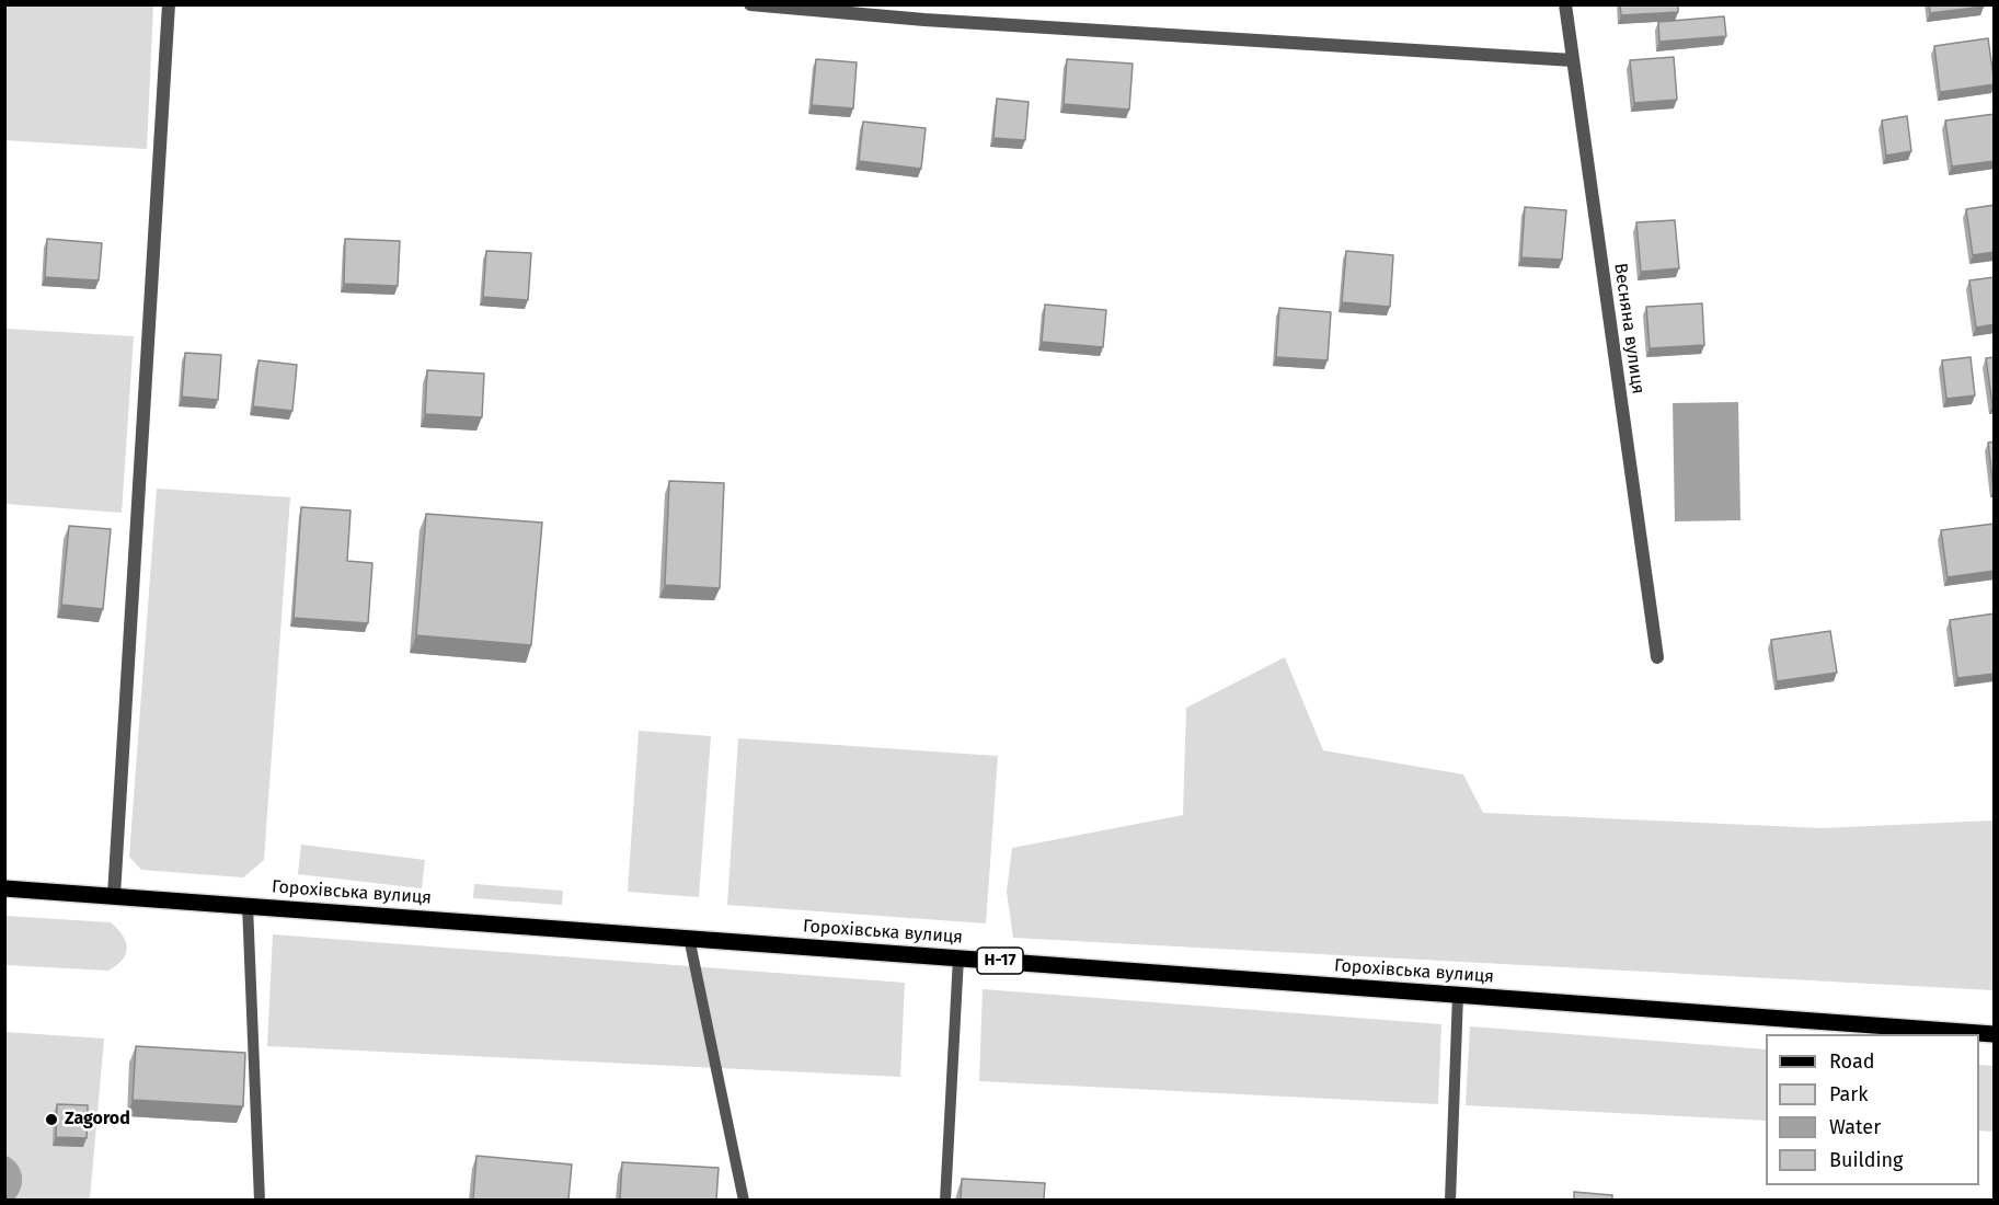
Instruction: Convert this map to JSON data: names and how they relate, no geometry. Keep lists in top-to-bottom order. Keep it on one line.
{"streets":{"main road":["Горохівська вулиця","Н-17"],"street":["Весняна вулиця"]},"places":["Zagorod"],"legend":["Road","Park","Water","Building"]}
